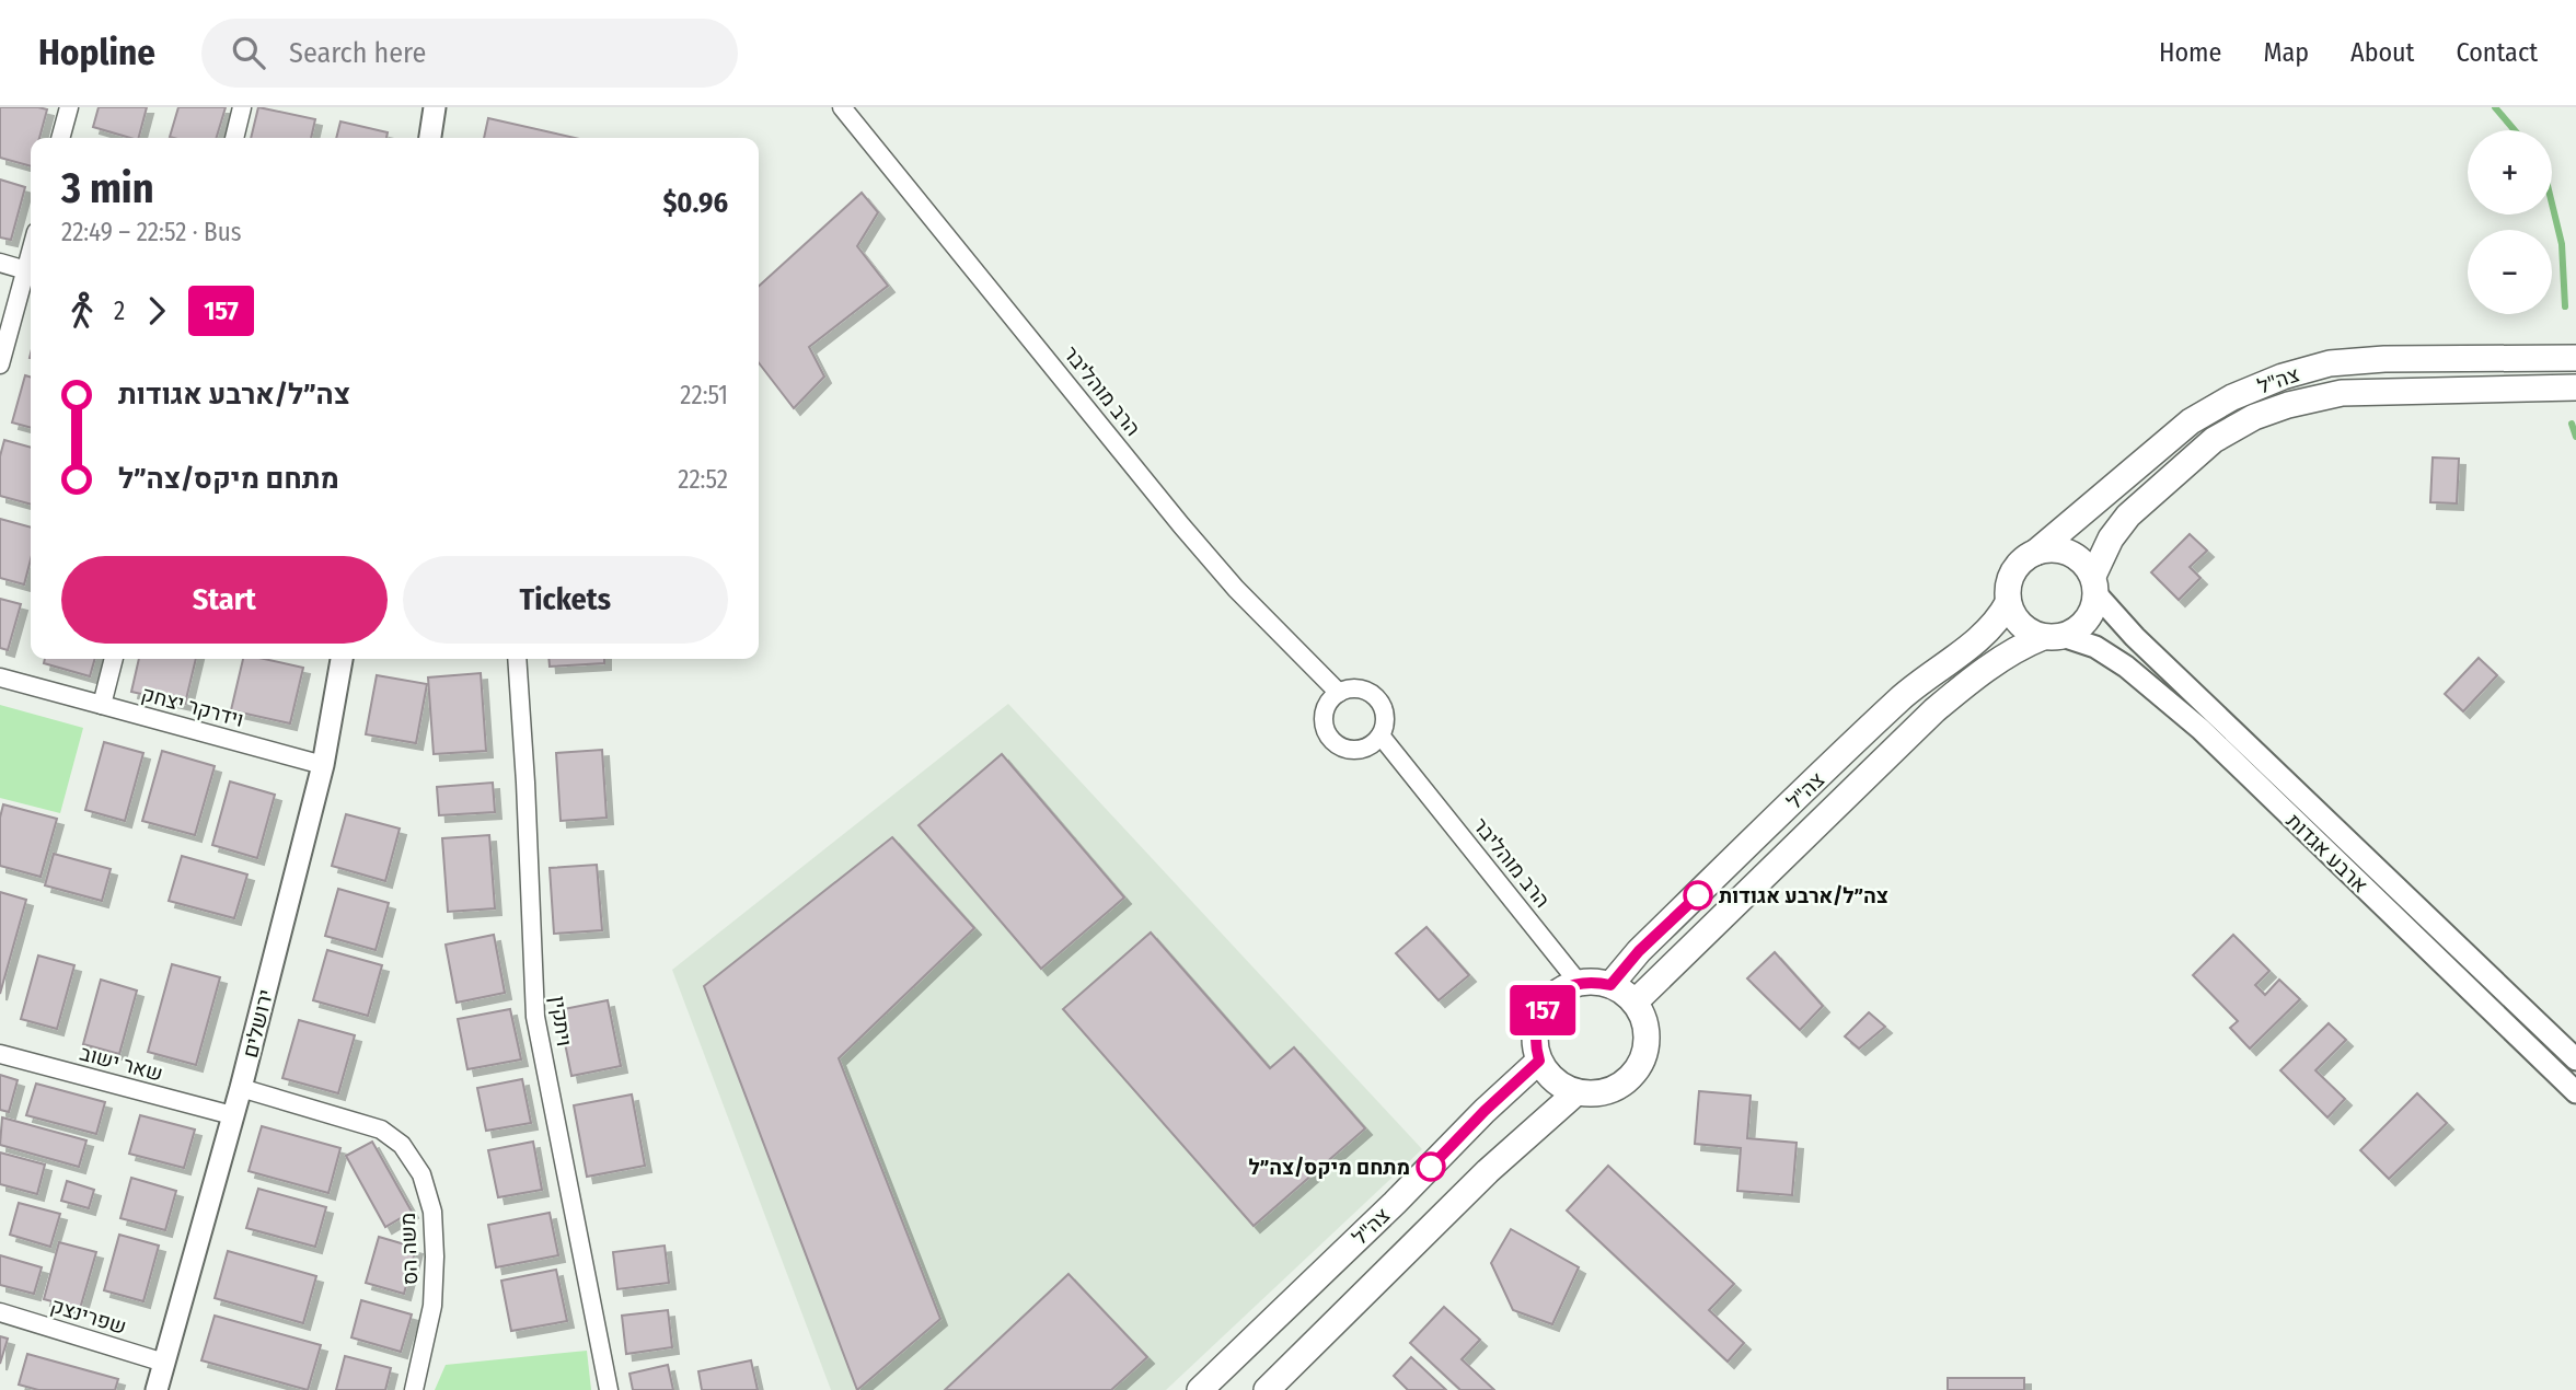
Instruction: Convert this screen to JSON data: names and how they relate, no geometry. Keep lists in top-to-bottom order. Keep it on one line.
{"streets":{"main road":["צה\"ל"],"street":["הרב מוהליבר","וידרקר יצחק","ארבע אגדות","ויתקין","ירושלים","שאר ישוב","משה הס","שפרינצק"]},"crossings":[["צה\"ל","הרב מוהליבר"],["צה\"ל","ארבע אגדות"],["וידרקר יצחק","ירושלים"],["ירושלים","שאר ישוב"],["ירושלים","משה הס"],["ירושלים","שפרינצק"]],"places":["צה״ל/ארבע אגודות","מתחם מיקס/צה״ל"],"lines":["bus line 157"],"page":{"header":"Hopline","search":"Search here","nav":["Home","Map","About","Contact"],"on_map":"157","map_buttons":["+","−"],"heading":["3 min","22:49 – 22:52 · Bus","$0.96"],"legs":["2","157"],"list":[{"name":"צה״ל/ארבע אגודות","value":"22:51"},{"name":"מתחם מיקס/צה״ל","value":"22:52"}],"buttons":["Start","Tickets"]}}
